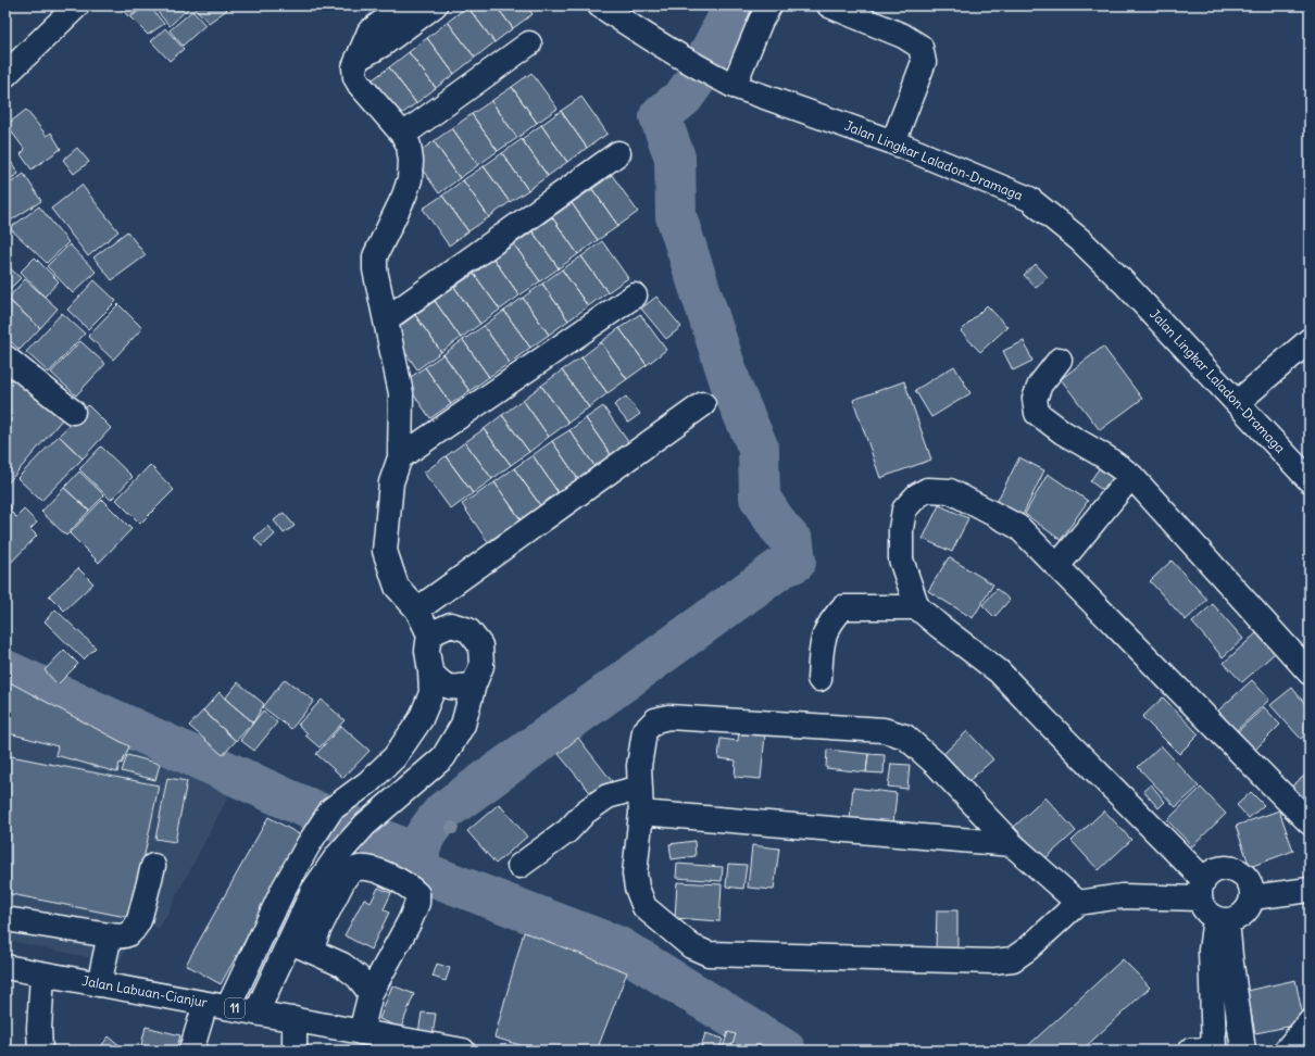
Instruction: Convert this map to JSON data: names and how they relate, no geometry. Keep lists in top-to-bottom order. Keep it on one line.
{"streets":{"main road":["Jalan Lingkar Laladon-Dramaga","Jalan Labuan-Cianjur","11"]}}
